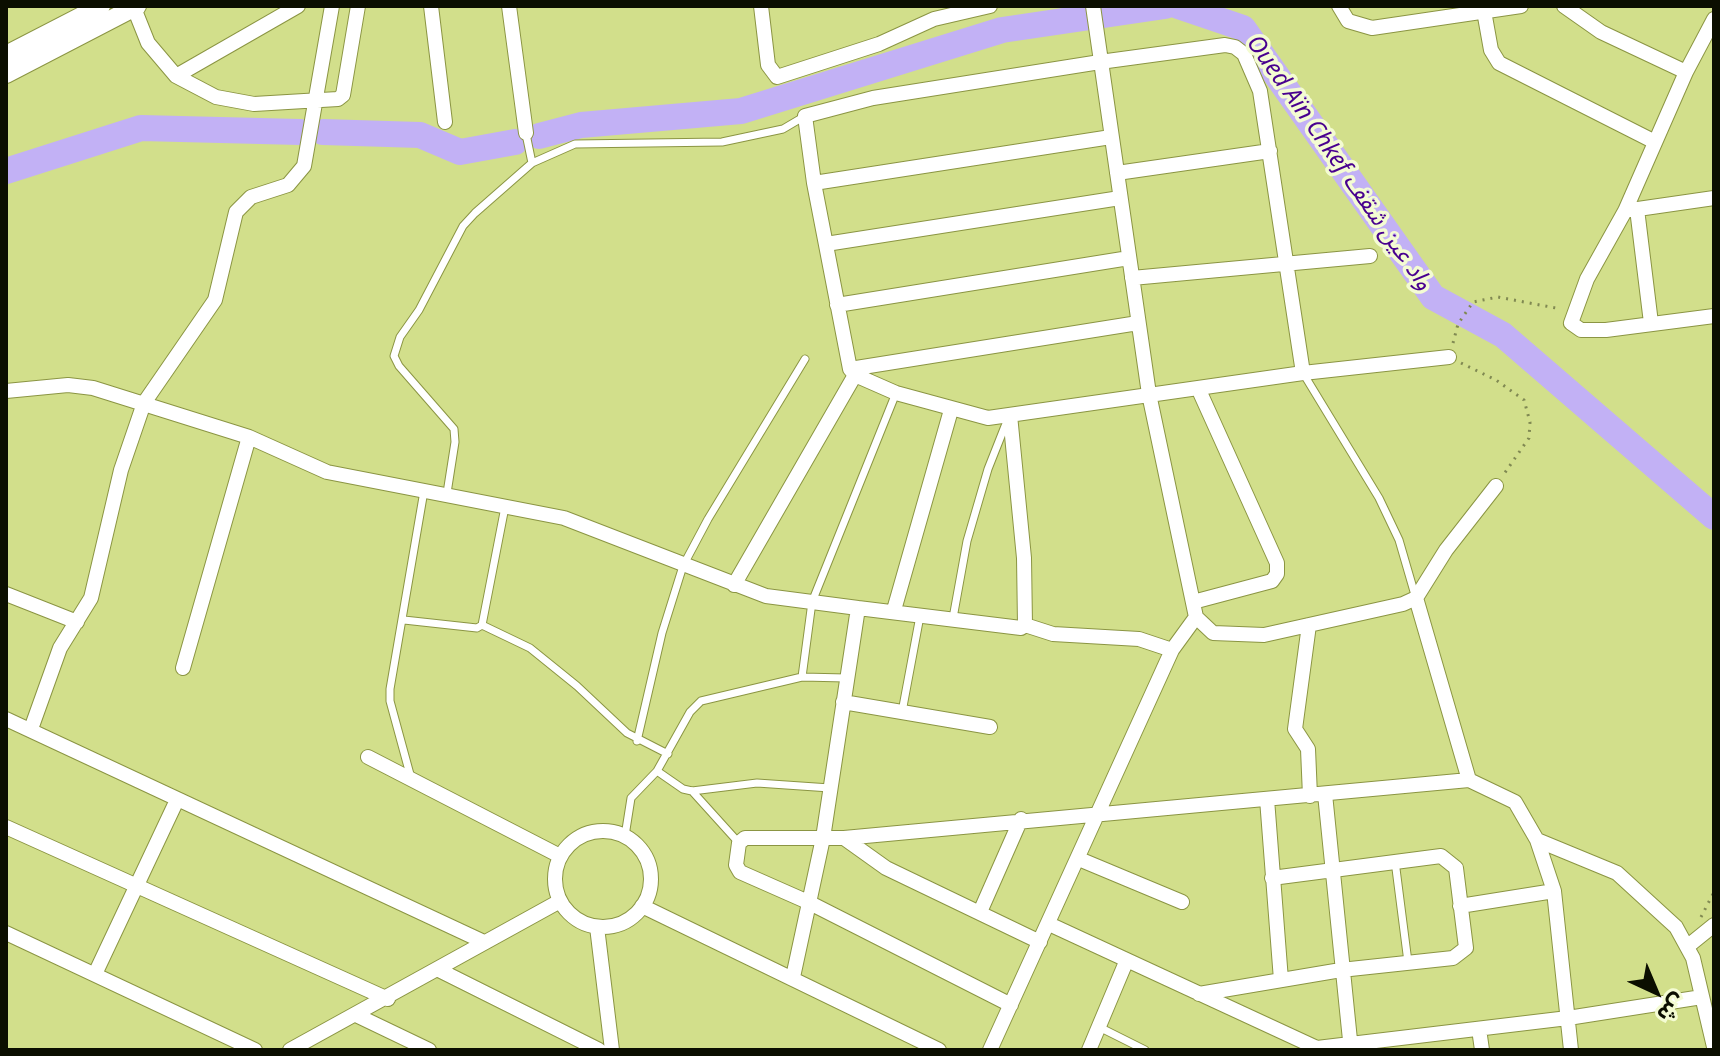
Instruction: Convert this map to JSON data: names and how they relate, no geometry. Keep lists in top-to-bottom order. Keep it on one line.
{"water":["Oued Aïn Chkef واد عين شقف"],"north":"bottom right"}
